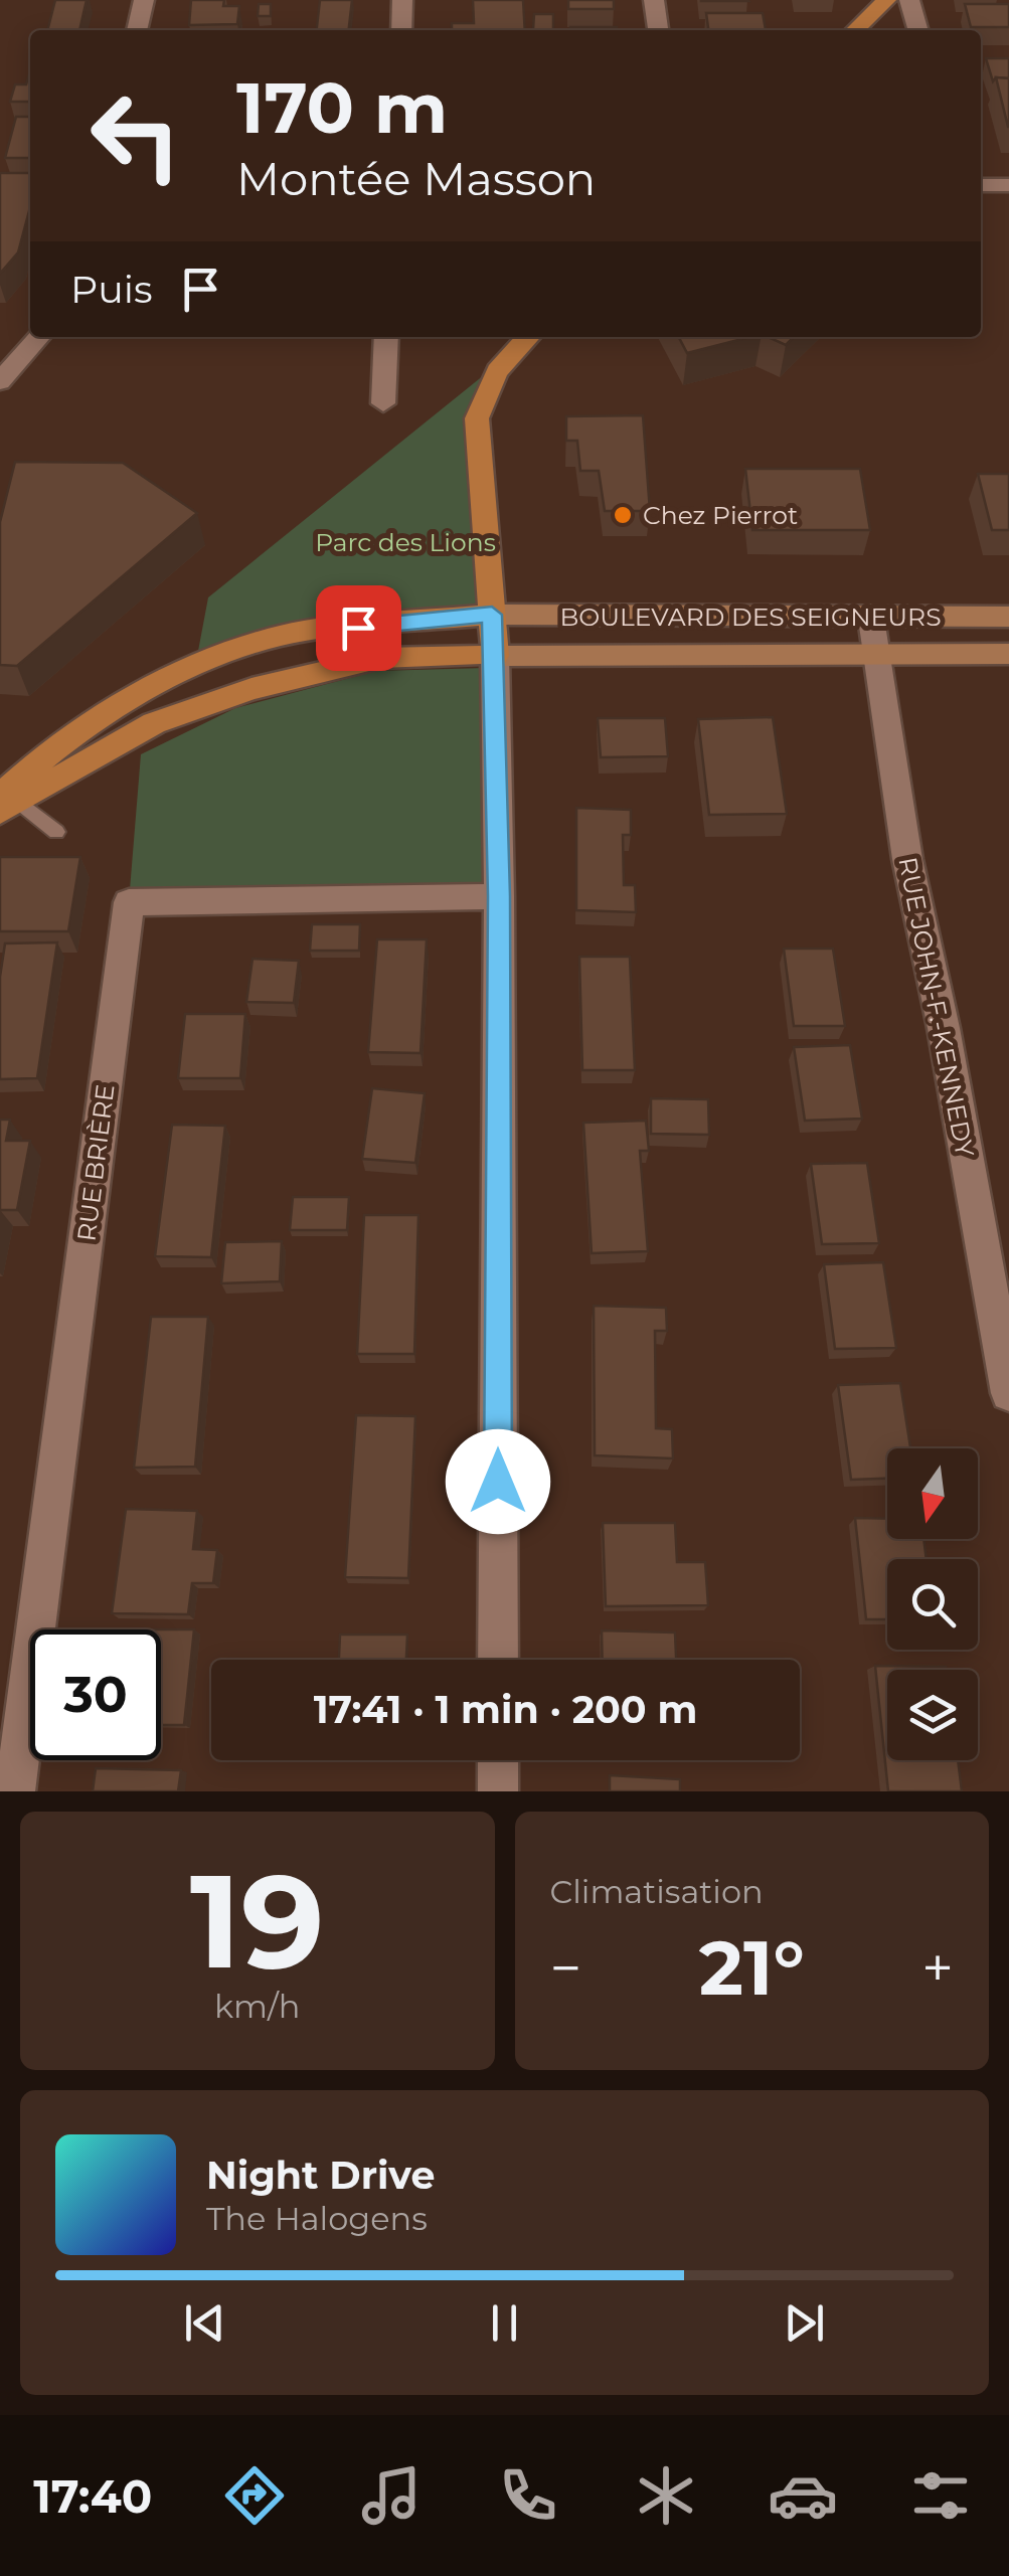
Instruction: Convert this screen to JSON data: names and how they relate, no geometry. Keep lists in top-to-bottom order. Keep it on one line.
{"streets":{"main road":["BOULEVARD DES SEIGNEURS"],"street":["RUE JOHN-F.-KENNEDY","RUE BRIÈRE"]},"crossings":[["BOULEVARD DES SEIGNEURS","RUE JOHN-F.-KENNEDY"]],"parks":["Parc des Lions"],"places":["Chez Pierrot"],"north":"bottom","page":{"turn":["170 m","Montée Masson"],"then":"Puis","limit":"30","trip":"17:41 · 1 min · 200 m","tile":[["19","km/h"],"Climatisation"],"heat":["−","21°","+"],"song":["Night Drive","The Halogens"],"tabs":"17:40"}}
